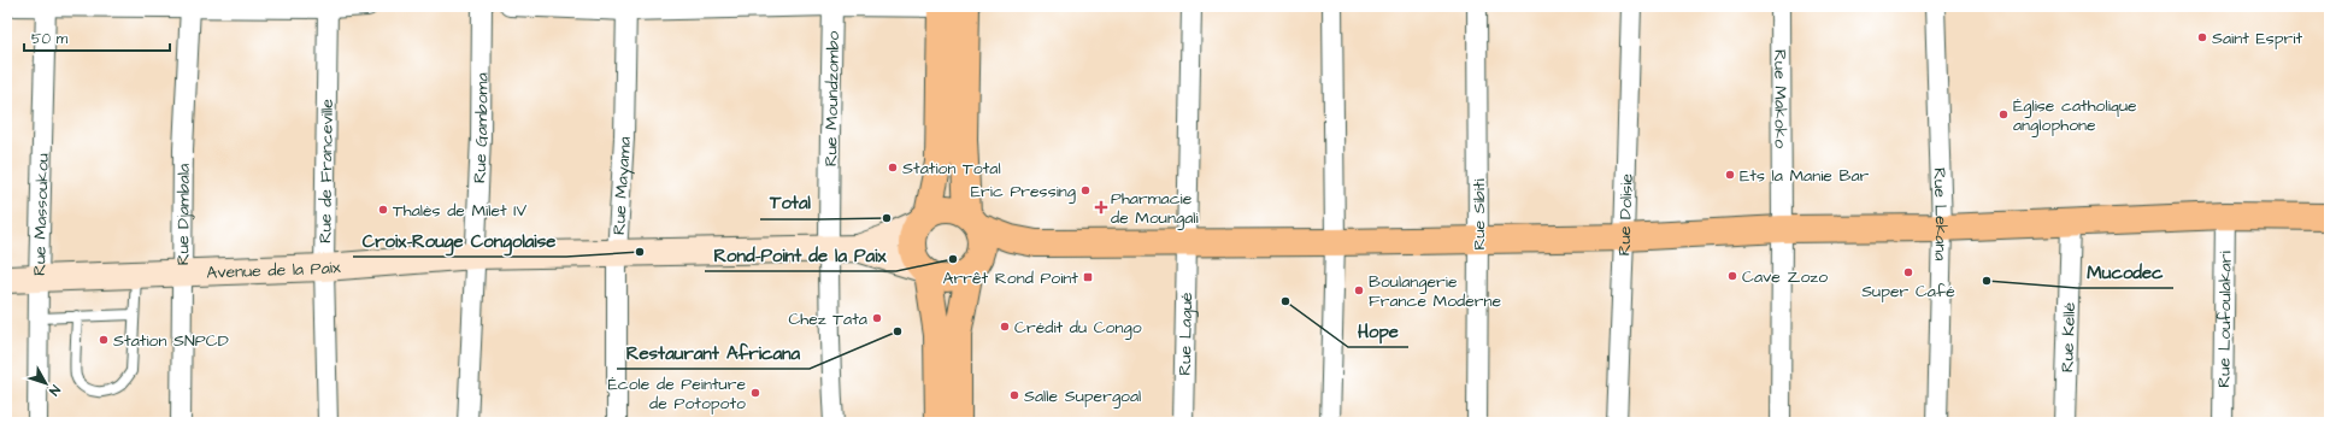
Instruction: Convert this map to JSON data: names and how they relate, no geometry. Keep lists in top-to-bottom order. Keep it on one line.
{"streets":{"main road":["Avenue de la Paix"],"street":["Rue Moundzombo","Rue Makoko","Rue Gamboma","Rue de Franceville","Rue Mayama","Rue Massoukou","Rue Djambala","Rue Sibiti","Rue Dolisie","Rue Lekana","Rue Loufoulakari","Rue Lagué","Rue Kellé"]},"crossings":[["Rue Moundzombo","Avenue de la Paix"],["Rue Gamboma","Avenue de la Paix"],["Rue de Franceville","Avenue de la Paix"],["Rue Mayama","Avenue de la Paix"],["Rue Massoukou","Avenue de la Paix"],["Rue Djambala","Avenue de la Paix"]],"places":{"other":["Saint Esprit","Église catholique anglophone","Station Total","Ets la Manie Bar","Eric Pressing","Thalès de Milet IV","Total","Croix-Rouge Congolaise","Rond-Point de la Paix","Super Café","Cave Zozo","Mucodec","Boulangerie France Moderne","Hope","Chez Tata","Crédit du Congo","Restaurant Africana","Station SNPCD","École de Peinture de Potopoto","Salle Supergoal"],"health":["Pharmacie de Moungali"],"transit":["Arrêt Rond Point"]},"scale_bar":"50 m","north":"bottom right"}
